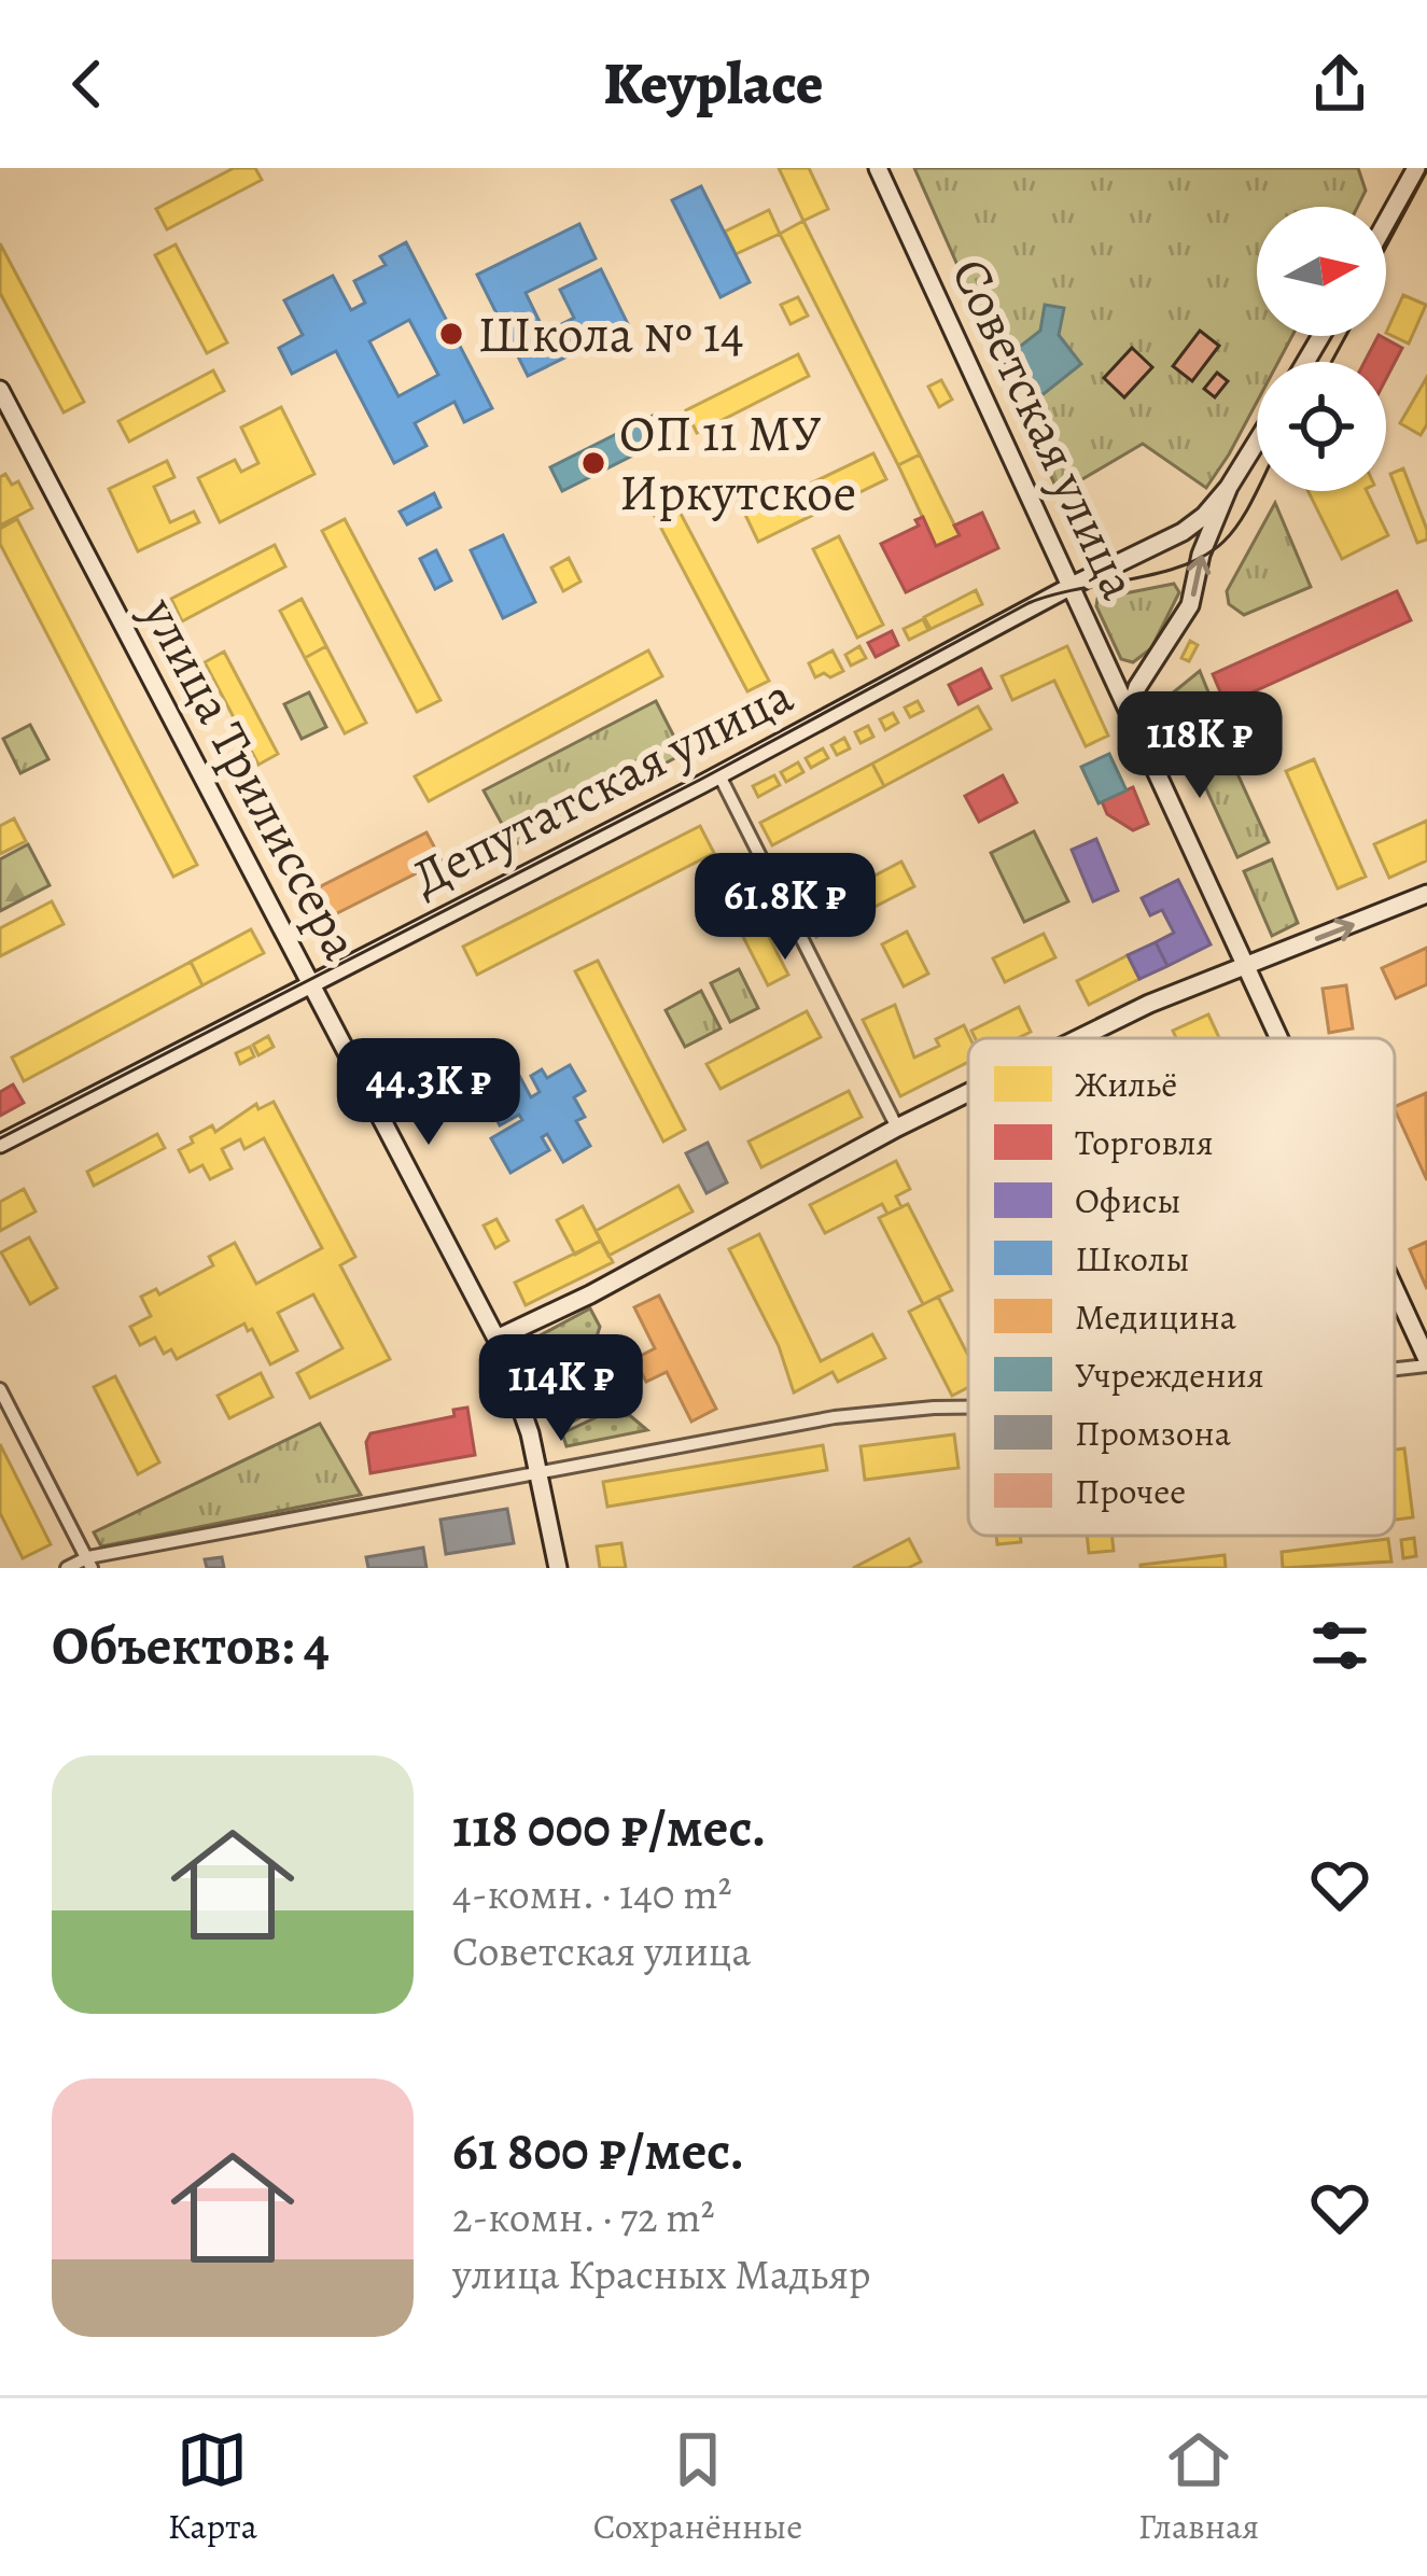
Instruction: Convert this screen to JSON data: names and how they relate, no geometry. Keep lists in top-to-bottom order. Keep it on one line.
{"streets":{"main road":["Советская улица","улица Трилиссера","Депутатская улица"]},"crossings":[["Советская улица","Депутатская улица"],["улица Трилиссера","Депутатская улица"]],"places":["Школа № 14","ОП 11 МУ Иркутское"],"legend":["Жильё","Торговля","Офисы","Школы","Медицина","Учреждения","Промзона","Прочее"],"north":"right","page":{"header":"Keyplace","price":["118K ₽","61.8K ₽","44.3K ₽","114K ₽"],"heading":"Объектов: 4","list":[{"name":"118 000 ₽/мес.","note":"4-комн. · 140 m² · Советская улица"},{"name":"61 800 ₽/мес.","note":"2-комн. · 72 m² · улица Красных Мадьяр"}],"tabs":["Карта","Сохранённые","Главная"]}}
